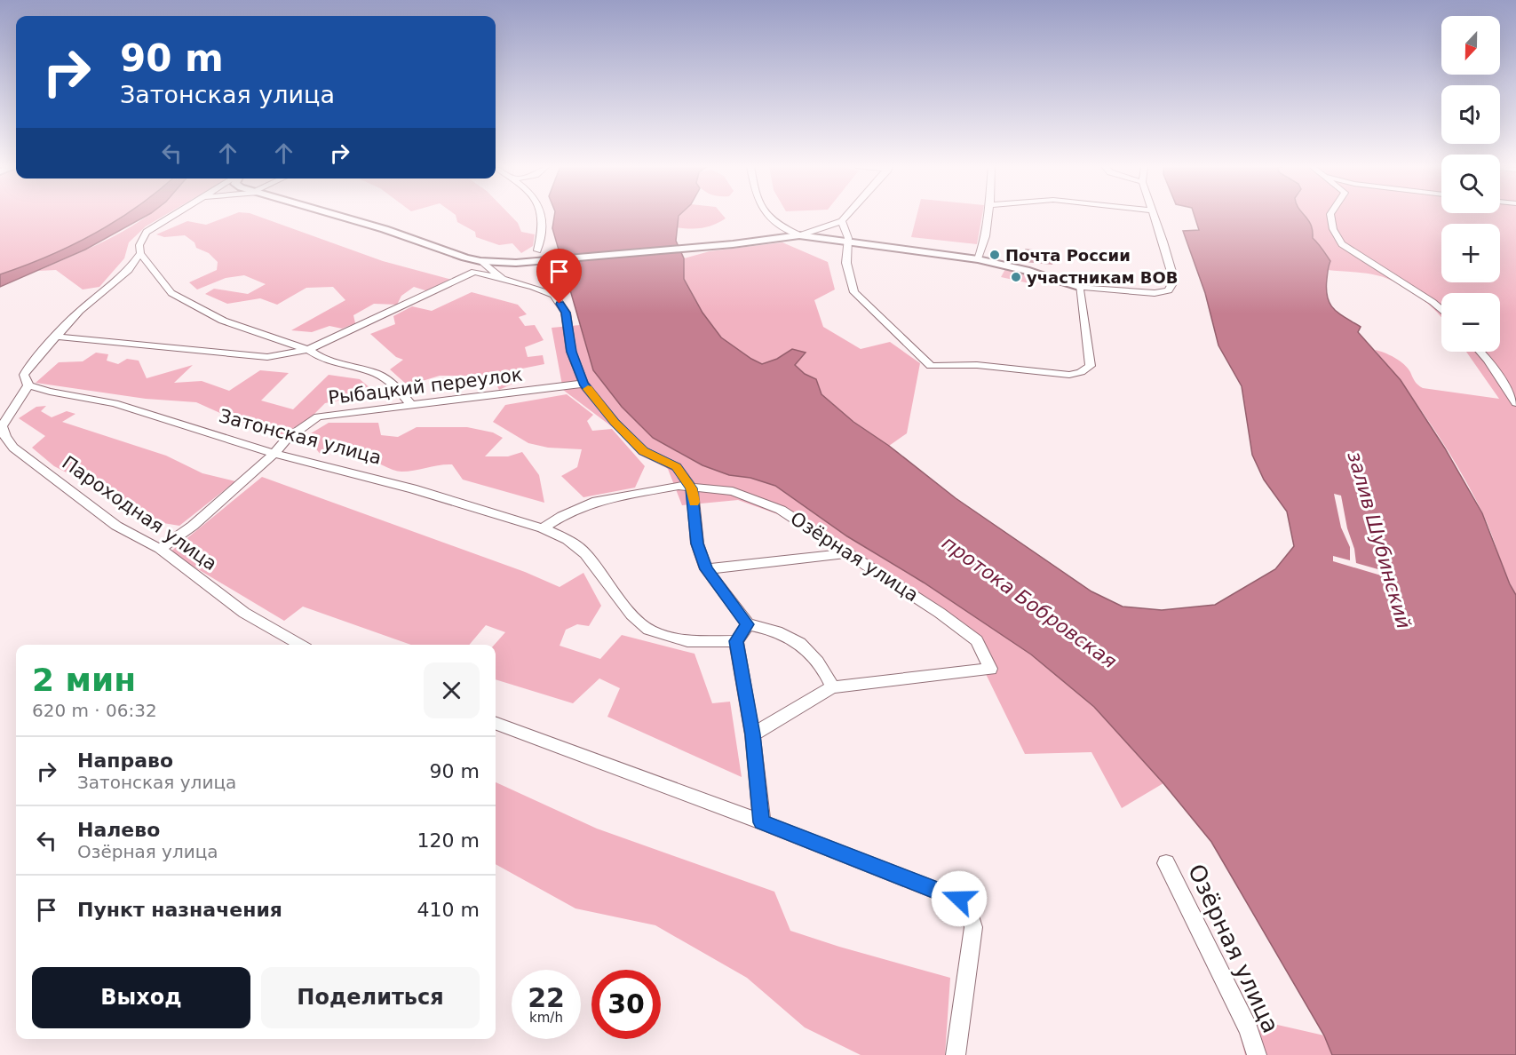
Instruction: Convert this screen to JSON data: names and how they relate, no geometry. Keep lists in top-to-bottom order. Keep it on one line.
{"streets":{"street":["Рыбацкий переулок","Затонская улица","Пароходная улица","Озёрная улица"]},"crossings":[["Рыбацкий переулок","Затонская улица"],["Рыбацкий переулок","Пароходная улица"],["Затонская улица","Пароходная улица"],["Затонская улица","Озёрная улица"]],"water":["залив Шубинский","протока Бобровская"],"places":["Почта России","участникам ВОВ"],"north":"bottom","page":{"map_buttons":["+","−"],"turn":["90 m","Затонская улица"],"heading":["2 мин","620 m · 06:32"],"list":[{"name":"Направо","note":"Затонская улица","value":"90 m"},{"name":"Налево","note":"Озёрная улица","value":"120 m"},{"name":"Пункт назначения","value":"410 m"}],"buttons":["Выход","Поделиться"],"speed":"22 km/h","limit":"30"}}
